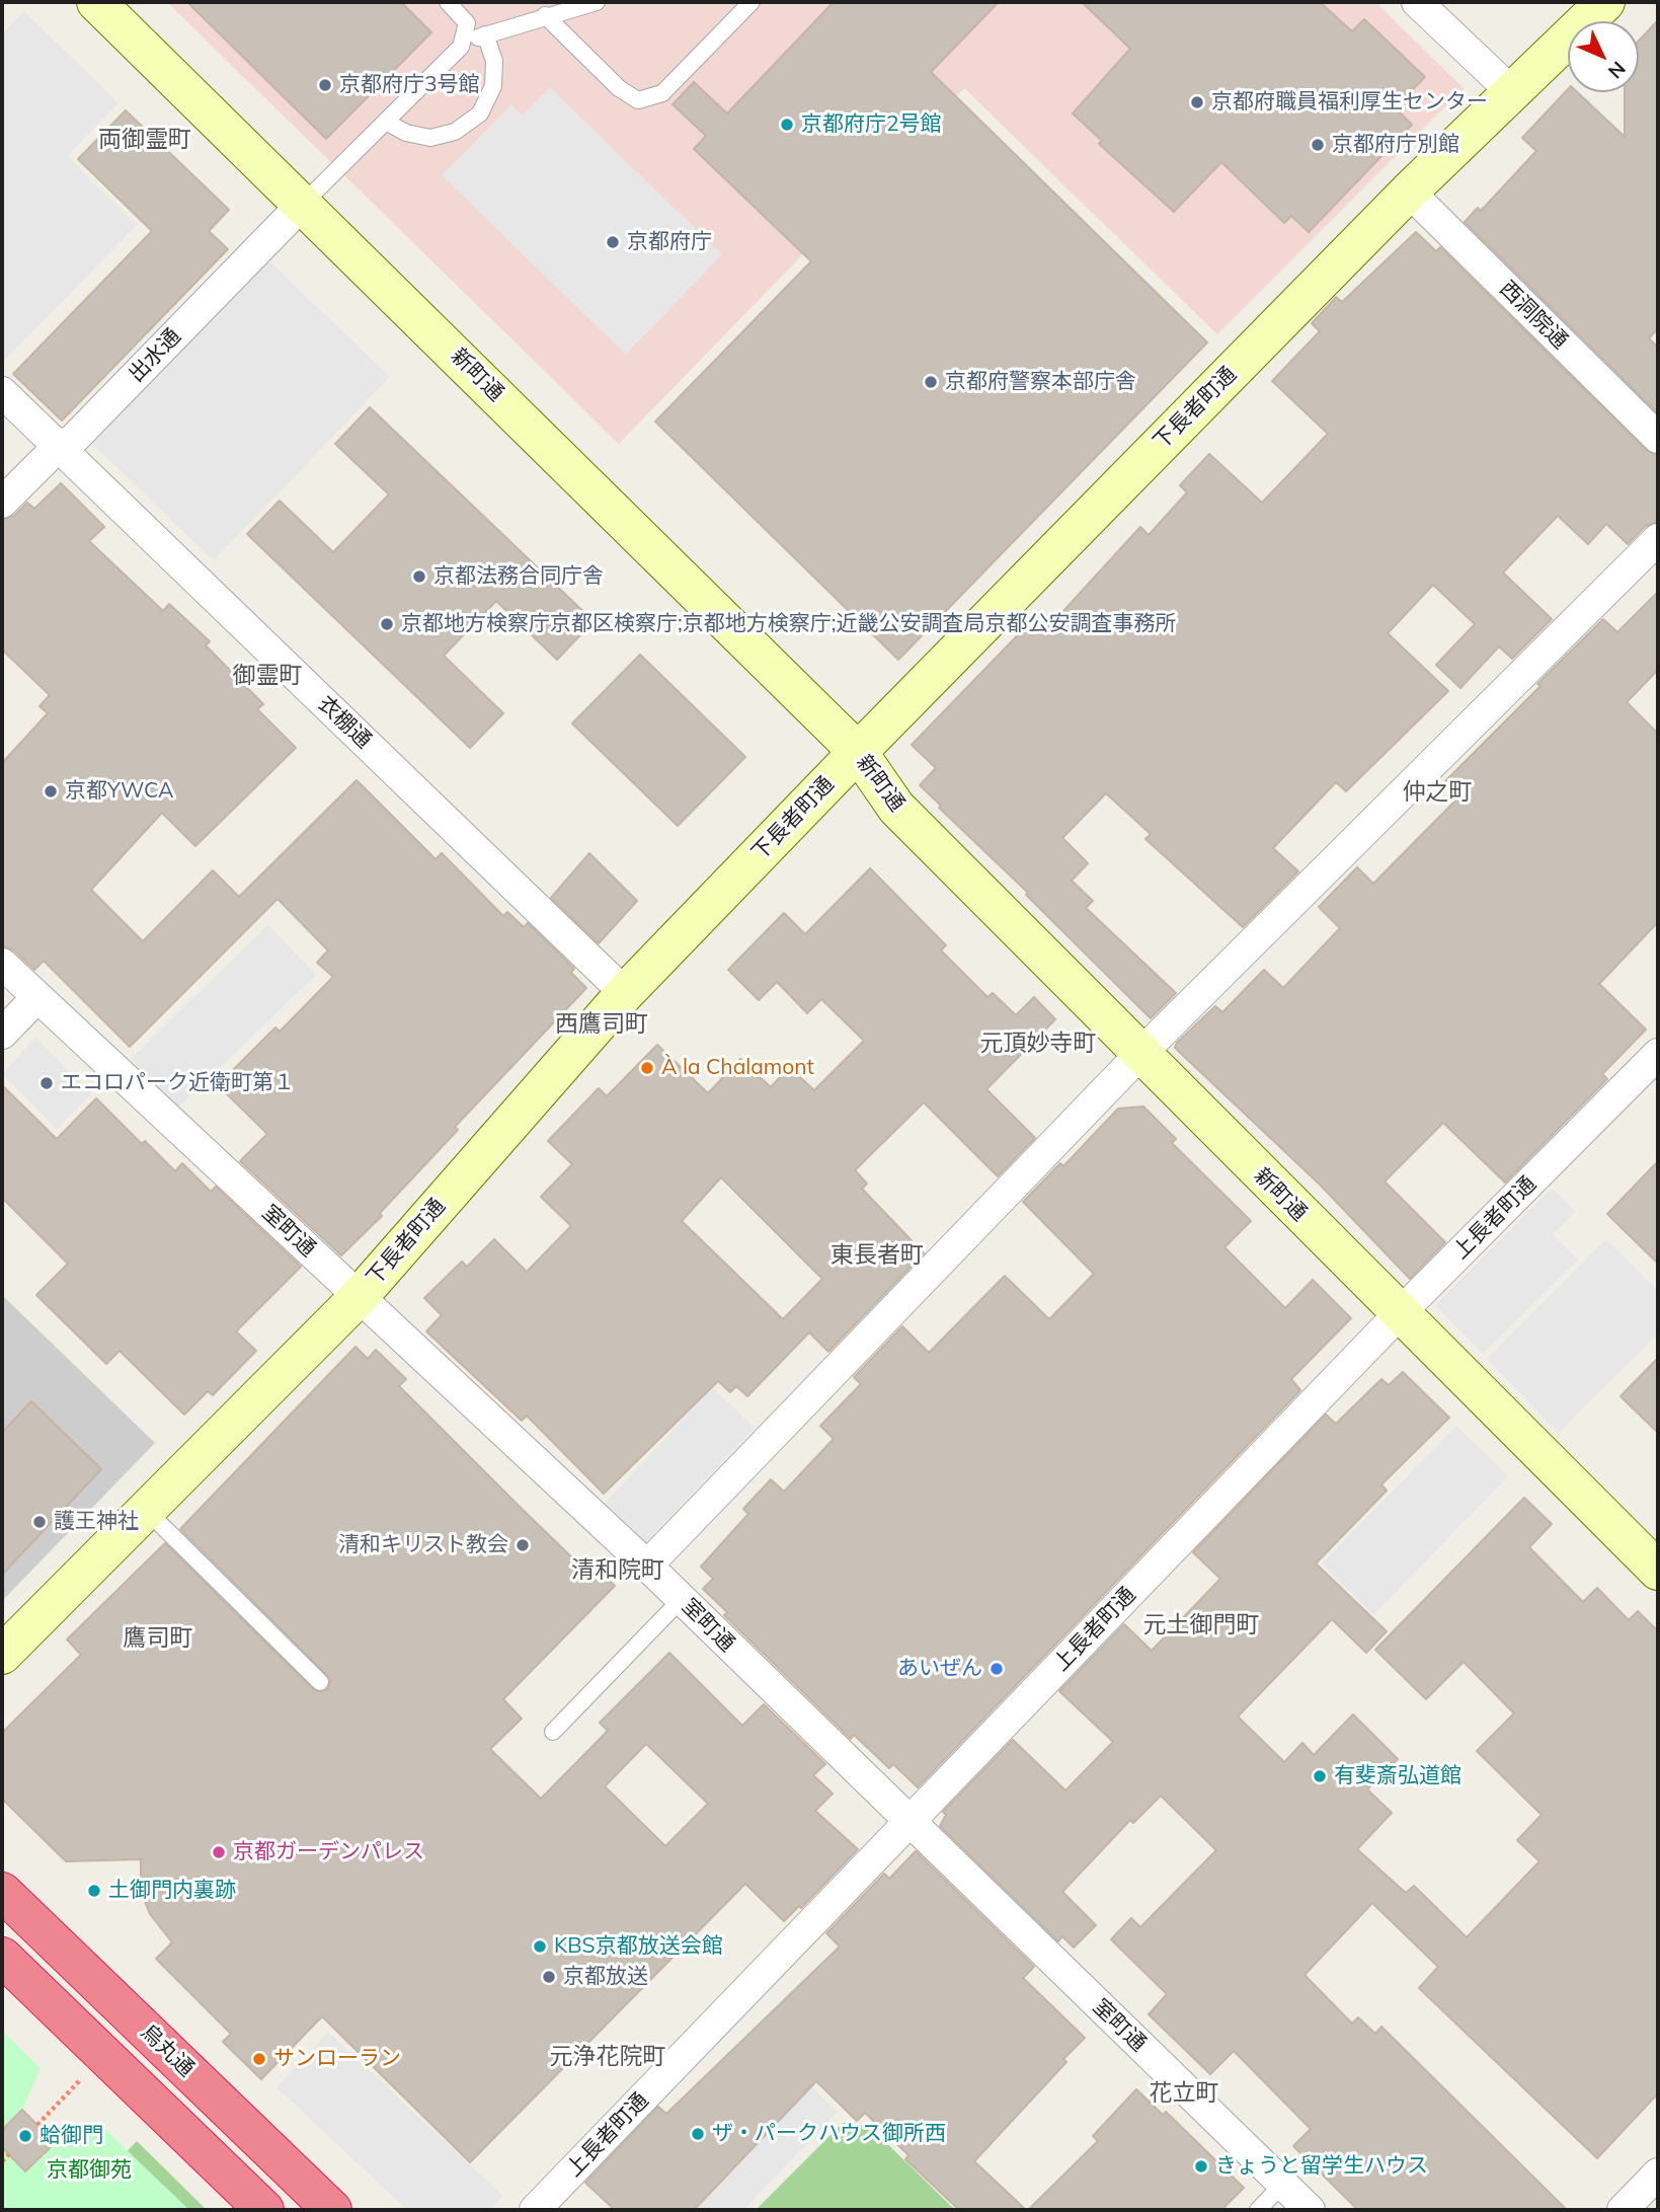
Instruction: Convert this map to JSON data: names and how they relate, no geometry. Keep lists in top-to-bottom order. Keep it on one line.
{"streets":{"highway":["烏丸通"],"street":["西洞院通","出水通","新町通","下長者町通","衣棚通","上長者町通","室町通"]},"crossings":[["西洞院通","下長者町通"],["出水通","新町通"],["出水通","衣棚通"],["新町通","下長者町通"],["新町通","上長者町通"],["下長者町通","衣棚通"],["下長者町通","室町通"],["上長者町通","室町通"]],"districts":["両御霊町","御霊町","仲之町","西鷹司町","元頂妙寺町","東長者町","清和院町","元土御門町","鷹司町","元浄花院町","花立町"],"parks":["京都御苑"],"places":["京都府庁3号館","京都府職員福利厚生センター","京都府庁2号館","京都府庁別館","京都府庁","京都府警察本部庁舎","京都法務合同庁舎","京都地方検察庁京都区検察庁;京都地方検察庁;近畿公安調査局京都公安調査事務所","京都YWCA","À la Chalamont","エコロパーク近衛町第１","護王神社","清和キリスト教会","あいぜん","有斐斎弘道館","京都ガーデンパレス","土御門内裏跡","KBS京都放送会館","京都放送","サンローラン","ザ・パークハウス御所西","蛤御門","きょうと留学生ハウス"],"north":"bottom right"}
